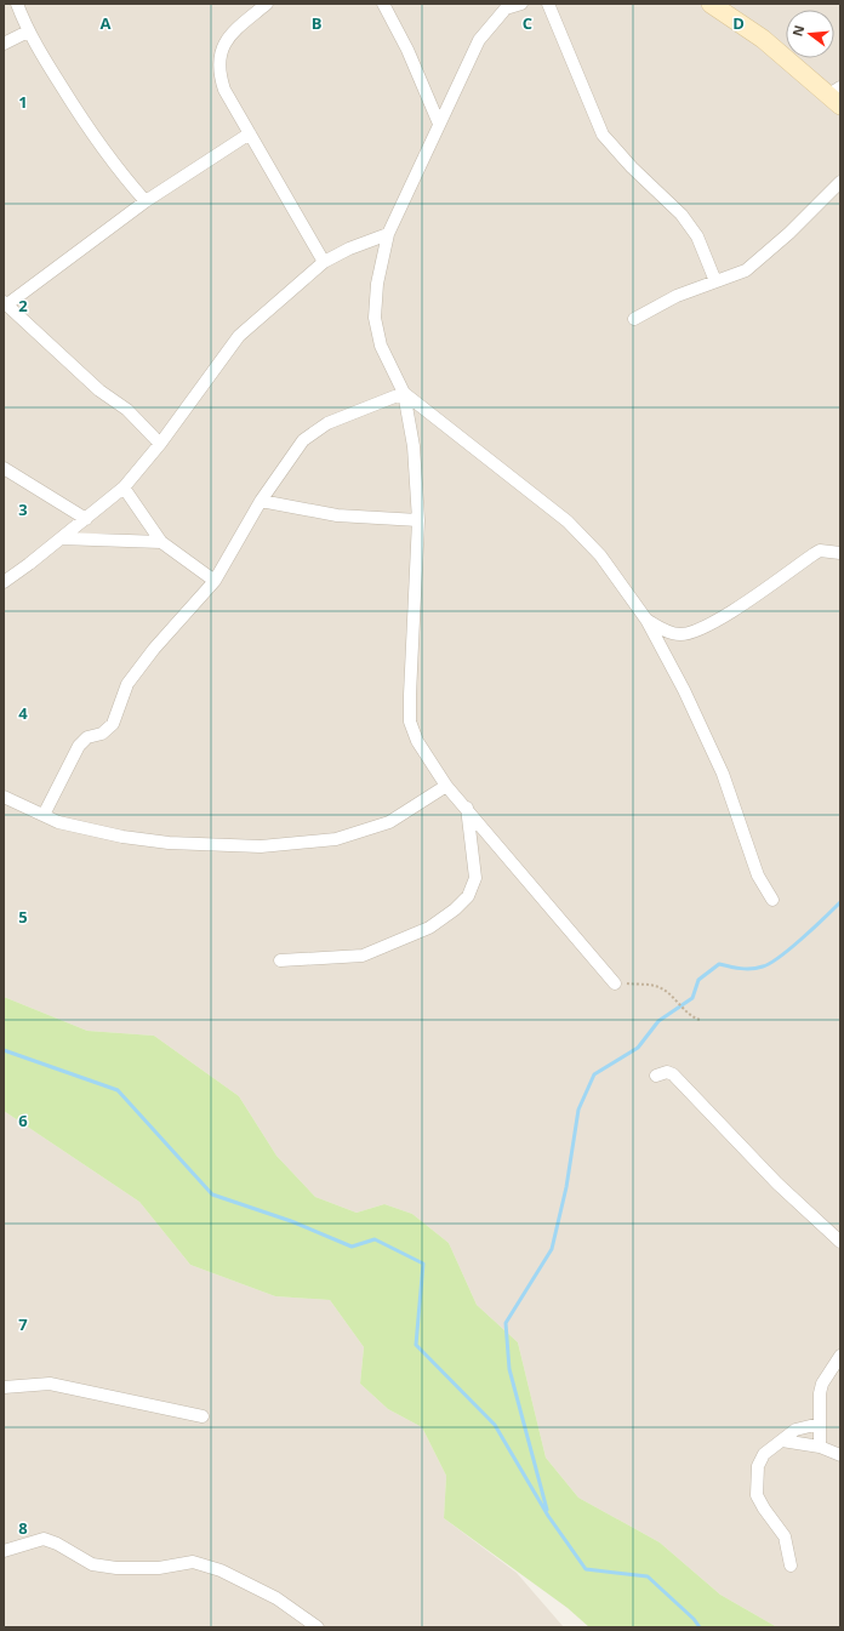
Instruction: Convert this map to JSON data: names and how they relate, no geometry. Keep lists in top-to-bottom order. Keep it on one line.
{"north":"left","grid":{"columns":["A","B","C","D"],"rows":["1","2","3","4","5","6","7","8"]}}
